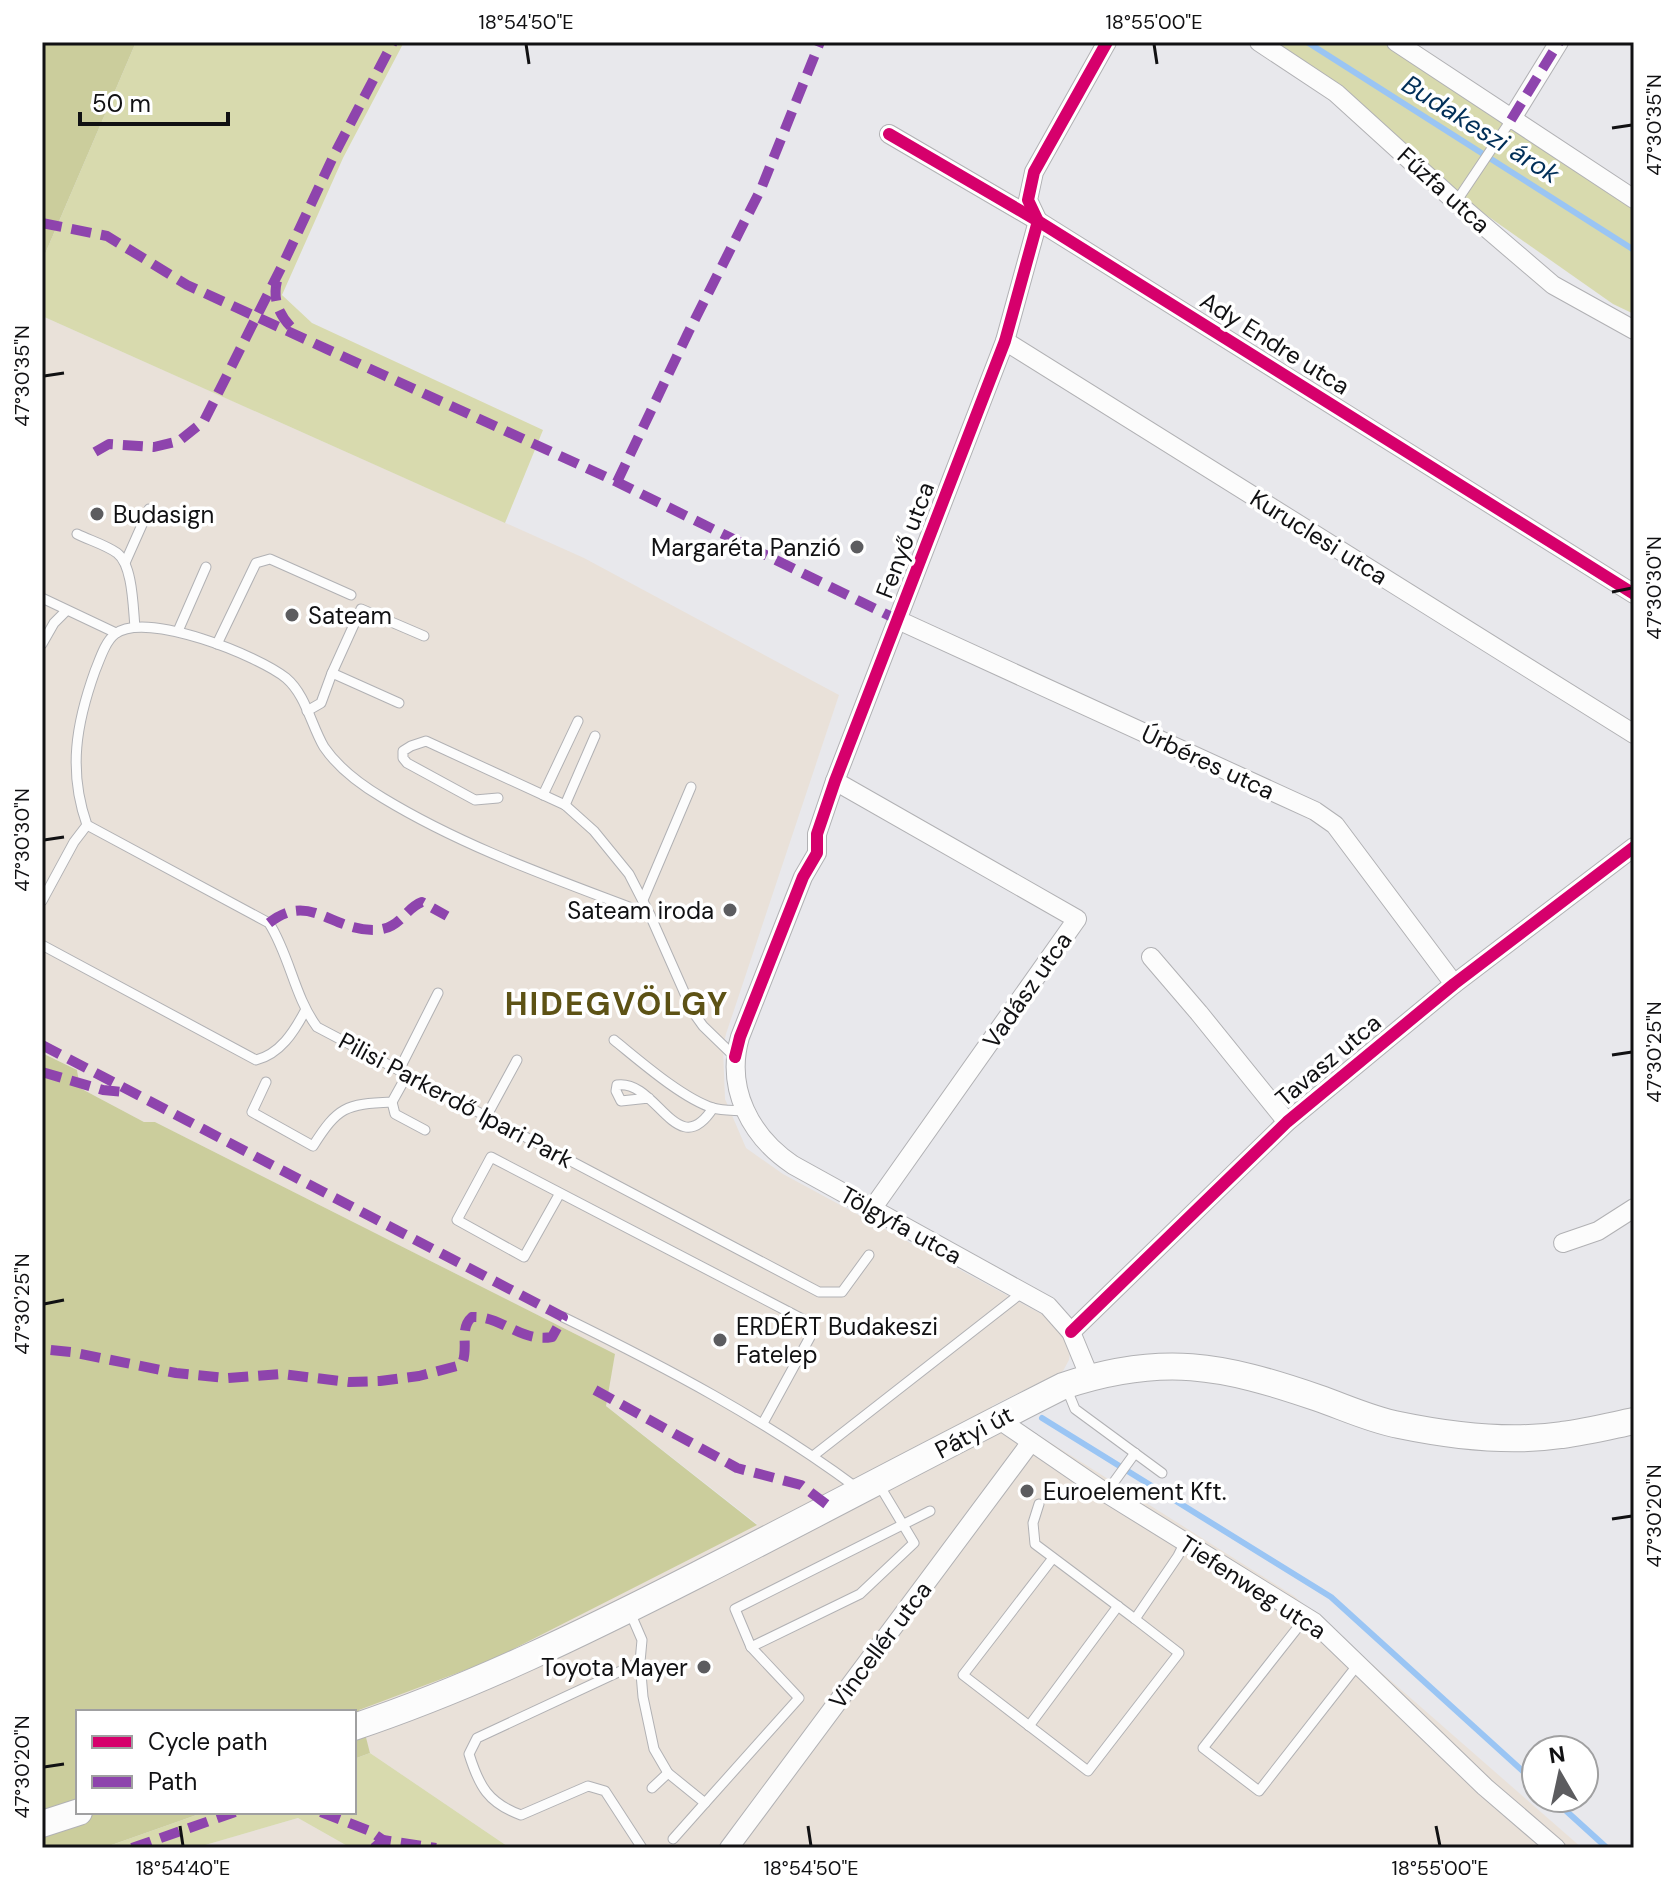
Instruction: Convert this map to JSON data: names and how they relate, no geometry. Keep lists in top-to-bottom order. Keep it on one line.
{"streets":{"main road":["Pátyi út"],"street":["Fűzfa utca","Ady Endre utca","Kuruclesi utca","Fenyő utca","Úrbéres utca","Vadász utca","Tavasz utca","Tölgyfa utca","Tiefenweg utca","Vincellér utca"],"lane":["Pilisi Parkerdő Ipari Park"]},"crossings":[["Ady Endre utca","Fenyő utca"],["Kuruclesi utca","Fenyő utca"],["Fenyő utca","Úrbéres utca"],["Fenyő utca","Vadász utca"],["Fenyő utca","Tölgyfa utca"],["Úrbéres utca","Tavasz utca"],["Vadász utca","Tölgyfa utca"],["Tavasz utca","Tölgyfa utca"],["Tölgyfa utca","Pátyi út"],["Pátyi út","Tiefenweg utca"],["Tiefenweg utca","Vincellér utca"]],"districts":["HIDEGVÖLGY"],"water":["Budakeszi árok"],"places":["Budasign","Margaréta Panzió","Sateam","Sateam iroda","ERDÉRT Budakeszi Fatelep","Euroelement Kft.","Toyota Mayer"],"legend":["Cycle path","Path"],"scale_bar":"50 m","north":"top","coordinates":["18°54'50\"E","18°55'00\"E","47°30'35\"N","47°30'30\"N","47°30'25\"N","47°30'20\"N","18°54'40\"E"]}
